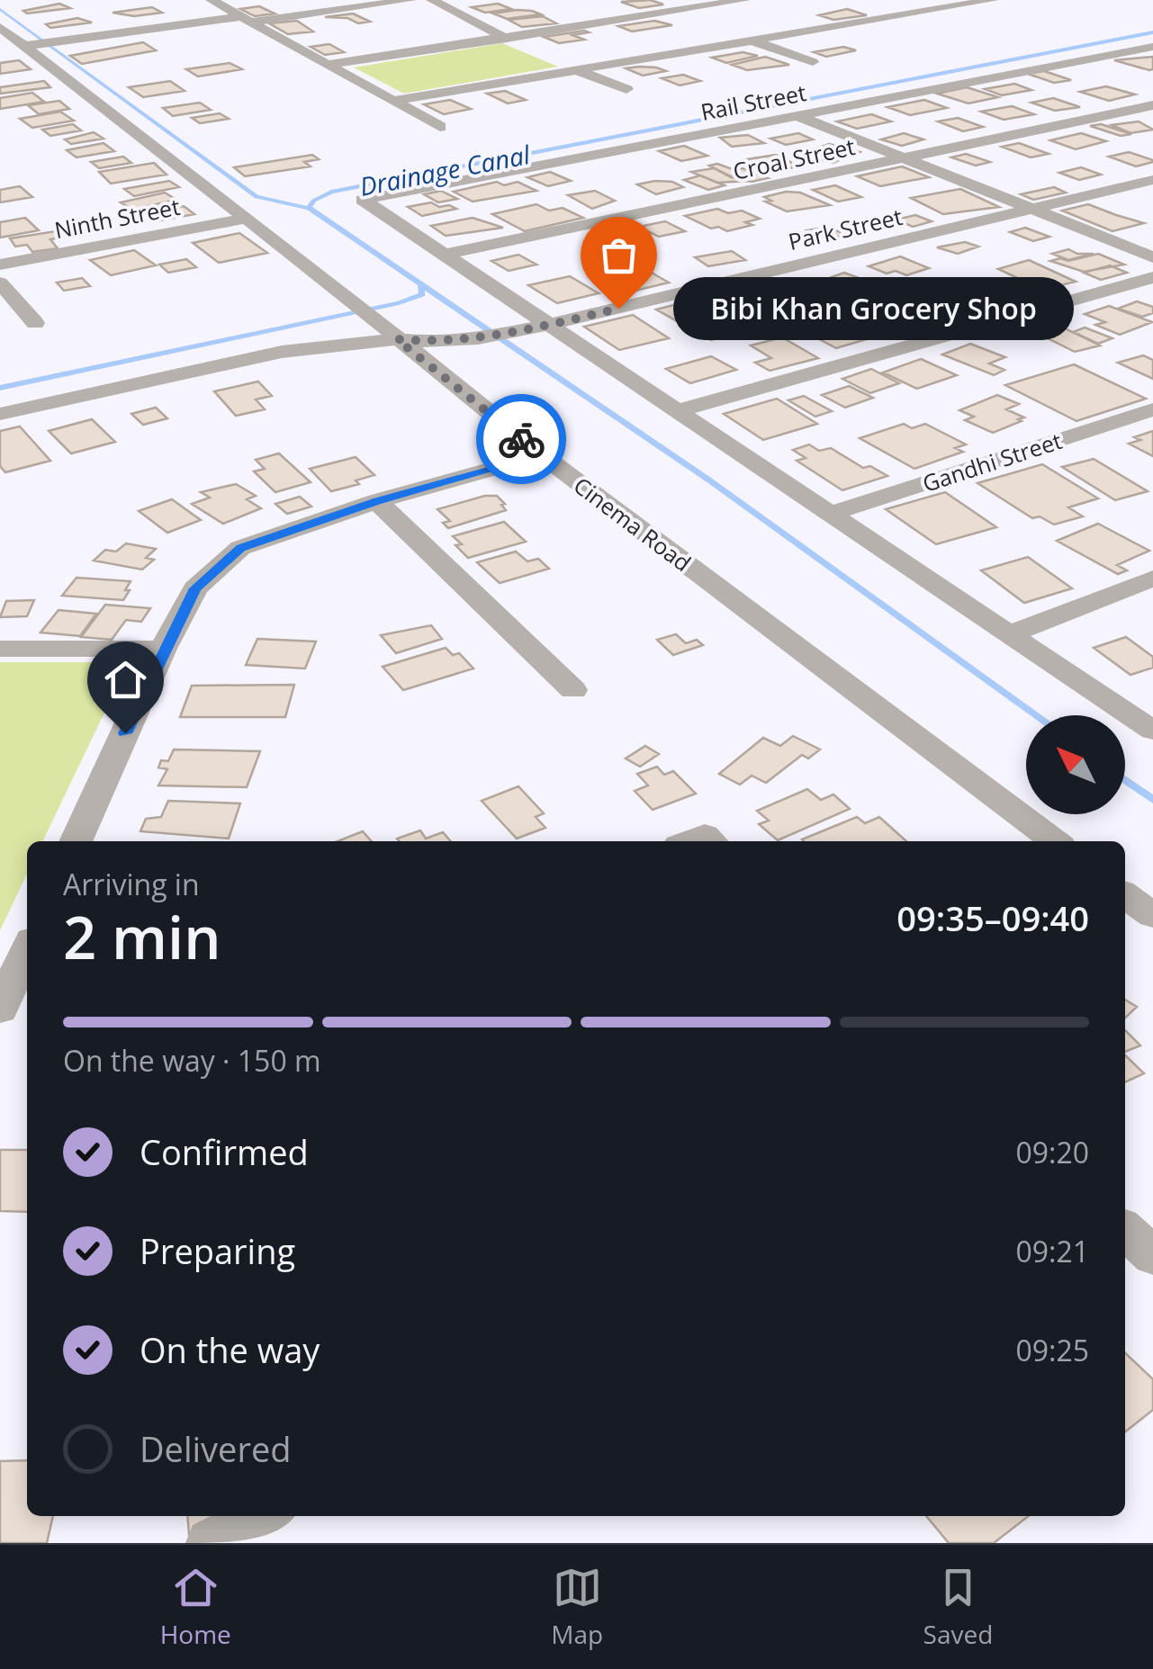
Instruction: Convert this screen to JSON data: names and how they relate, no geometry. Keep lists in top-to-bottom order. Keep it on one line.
{"streets":{"street":["Rail Street","Croal Street","Ninth Street","Park Street","Gandhi Street","Cinema Road"]},"crossings":[["Rail Street","Croal Street"],["Ninth Street","Cinema Road"],["Park Street","Cinema Road"]],"water":["Drainage Canal"],"places":["Bibi Khan Grocery Shop"],"north":"top left","page":{"bubble":"Bibi Khan Grocery Shop","heading":["2 min","Arriving in","09:35–09:40"],"bar":"On the way · 150 m","list":[["Confirmed","09:20"],["Preparing","09:21"],["On the way","09:25"],"Delivered"],"tabs":["Home","Map","Saved"]}}
